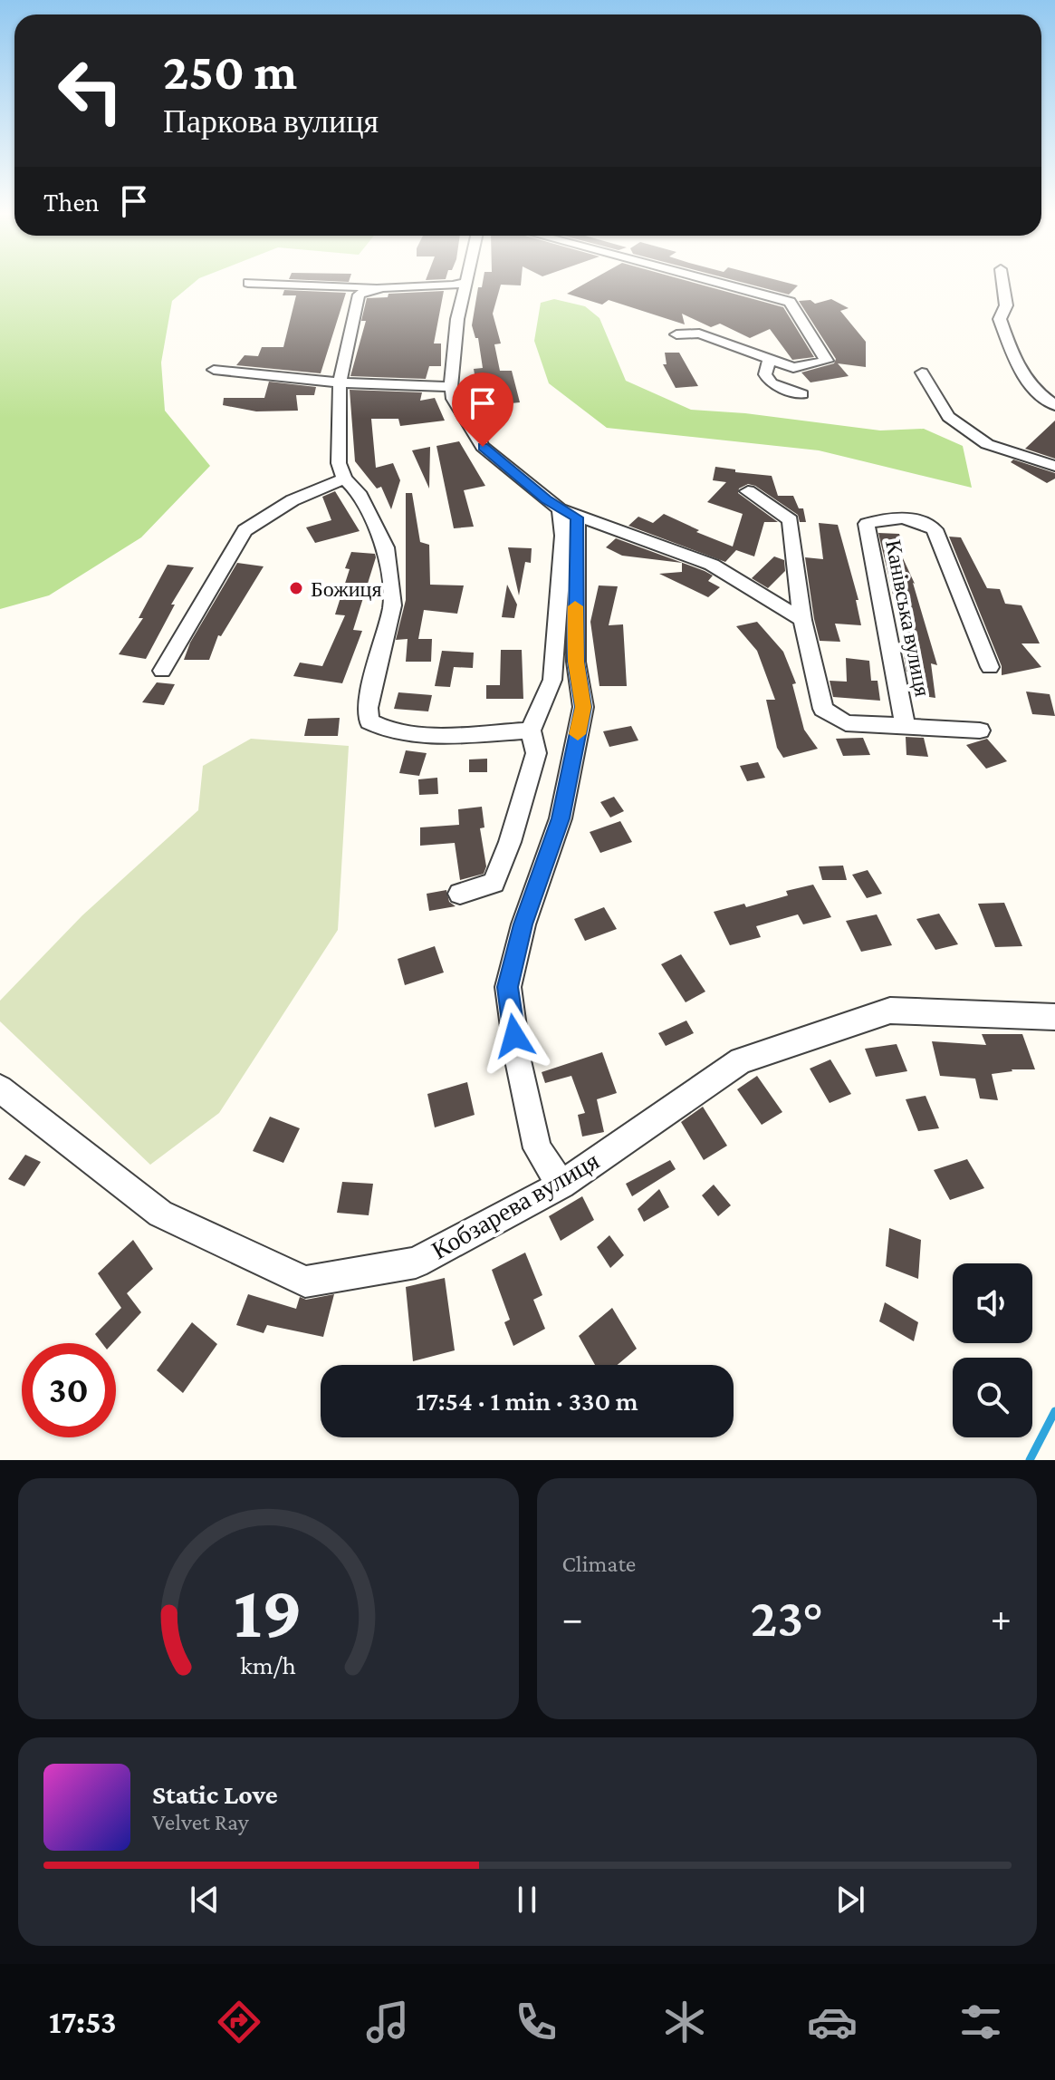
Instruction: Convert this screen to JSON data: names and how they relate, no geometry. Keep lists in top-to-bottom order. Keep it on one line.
{"streets":{"street":["Канівська вулиця","Кобзарева вулиця"]},"places":["Божиця"],"page":{"turn":["250 m","Паркова вулиця"],"then":"Then","limit":"30","trip":"17:54 · 1 min · 330 m","tile":"Climate","heat":["−","23°","+"],"song":["Static Love","Velvet Ray"],"tabs":"17:53","gauge":["19","km/h"]}}
